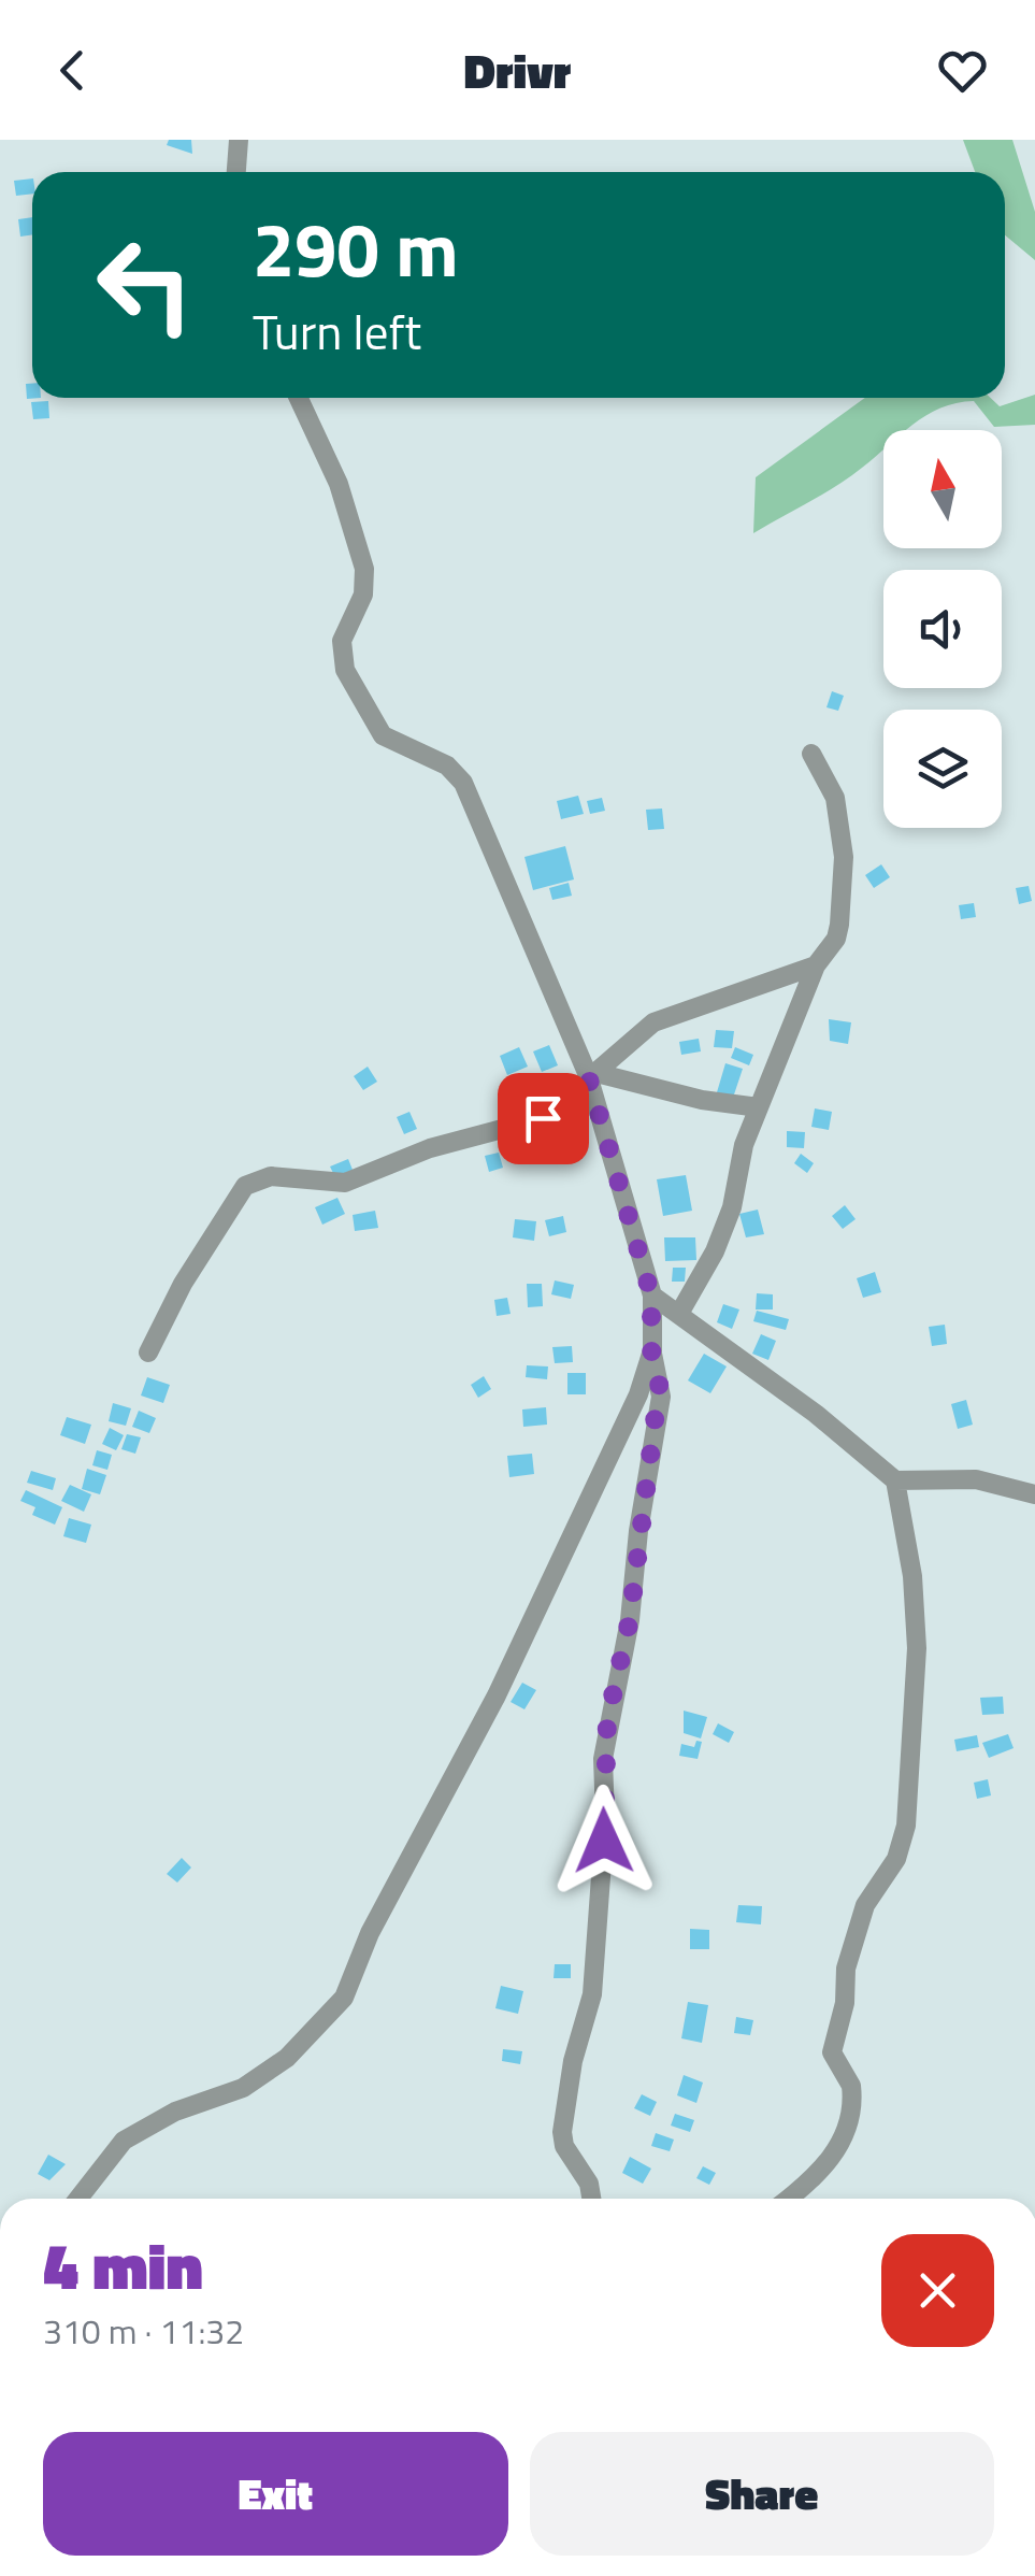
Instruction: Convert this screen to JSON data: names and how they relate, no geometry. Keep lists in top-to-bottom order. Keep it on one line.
{"north":"top","page":{"header":"Drivr","turn":["290 m","Turn left"],"heading":["4 min","310 m · 11:32"],"buttons":["Exit","Share"]}}
